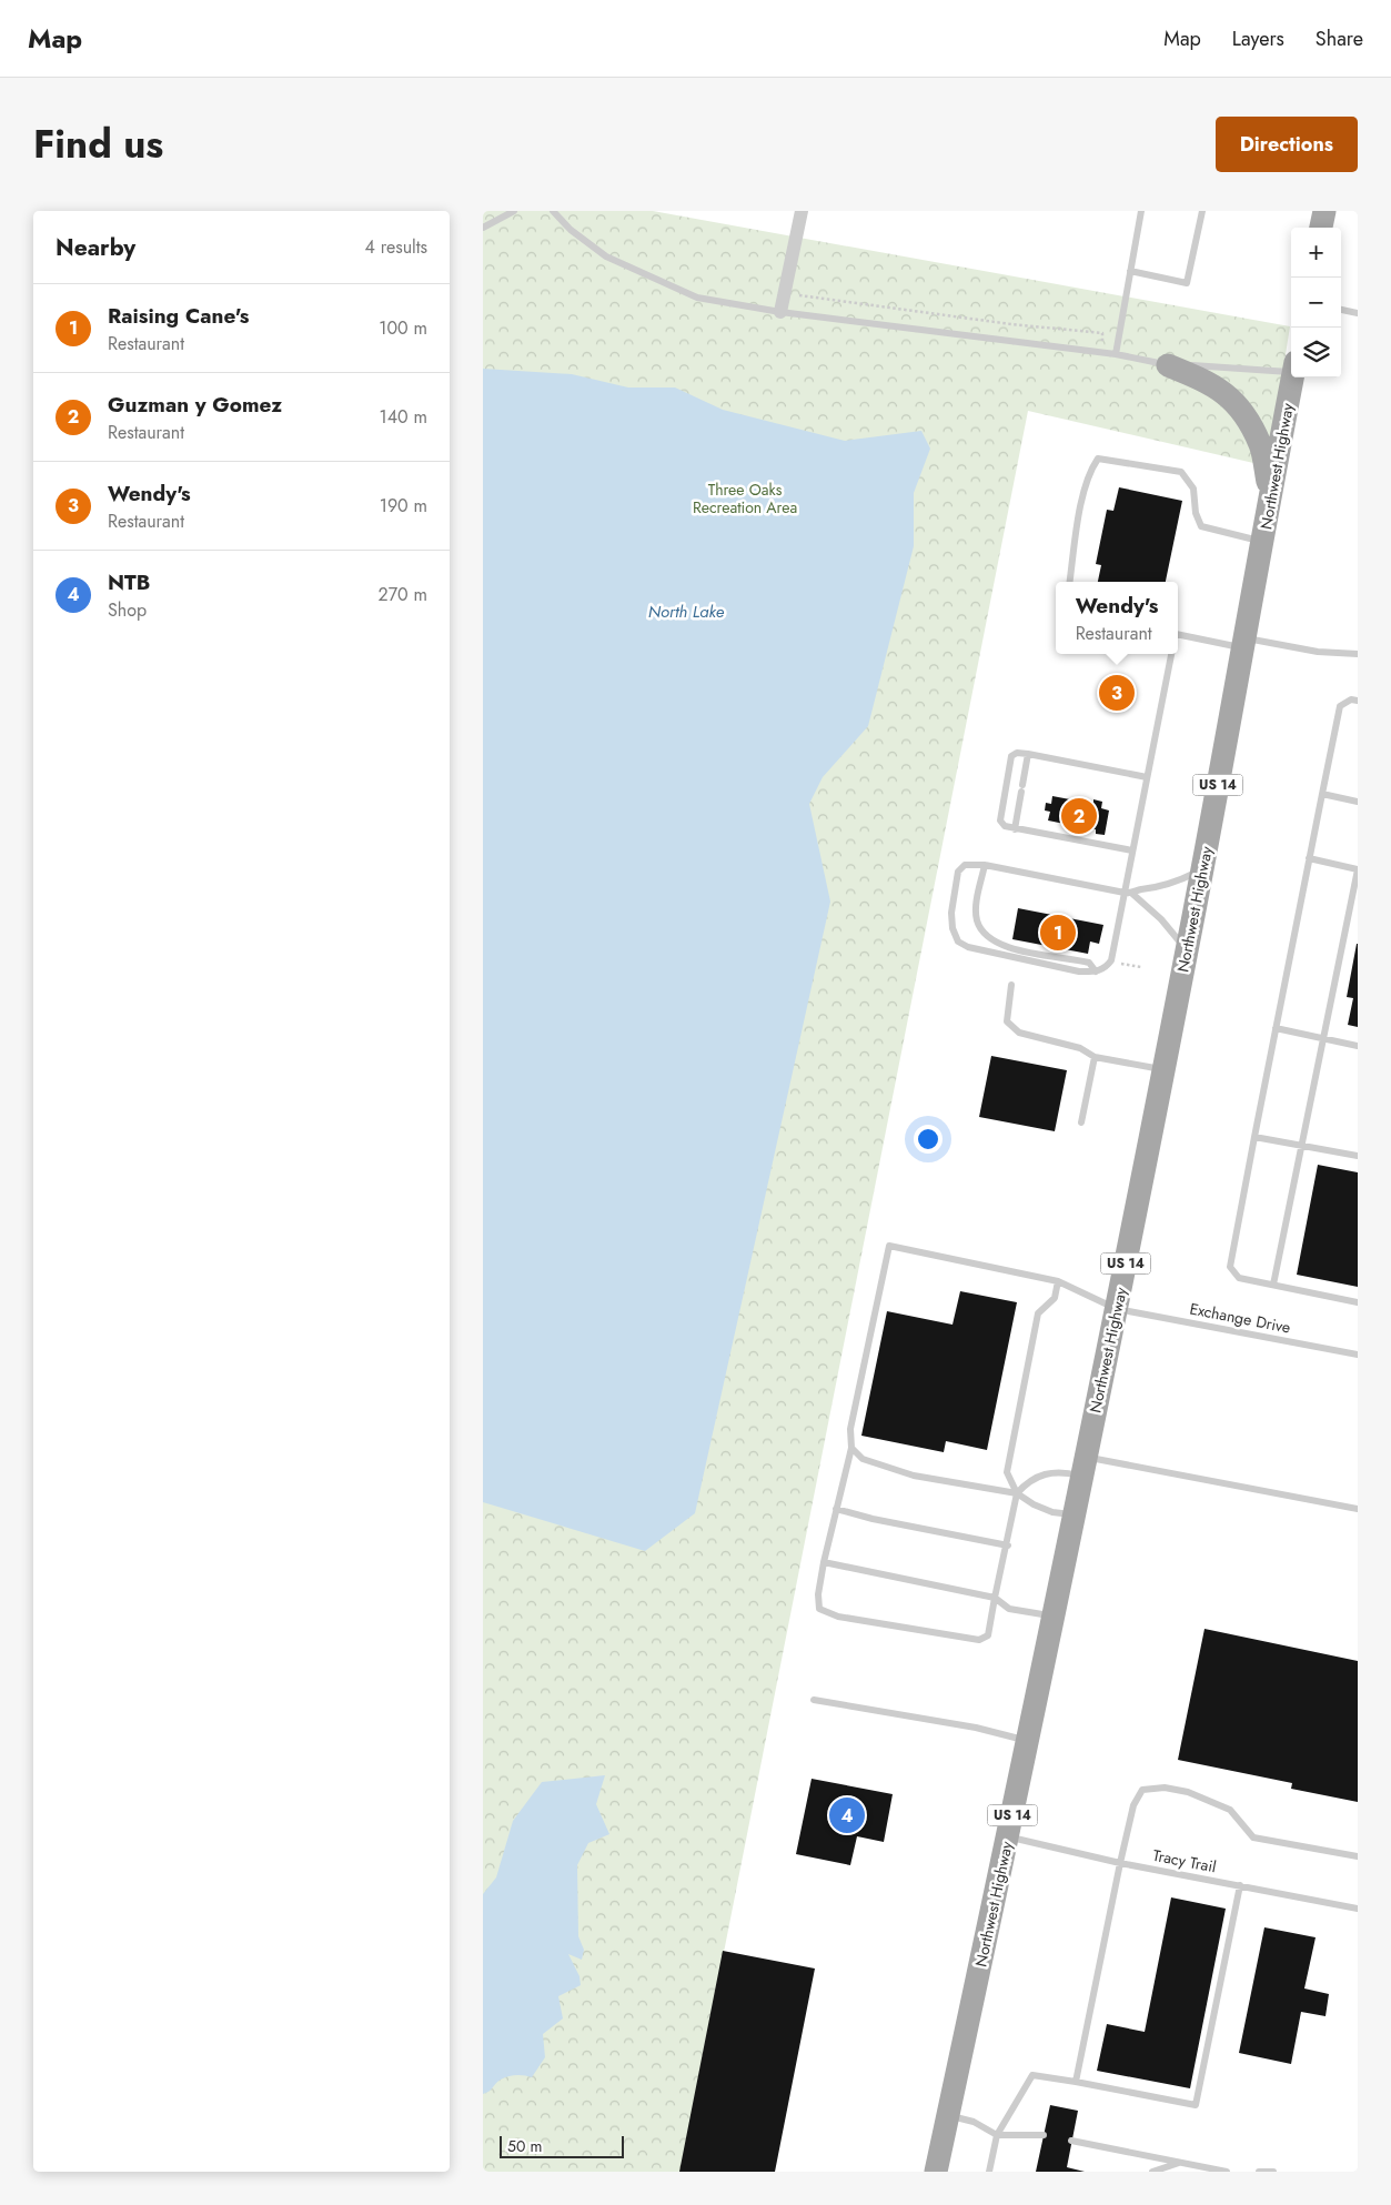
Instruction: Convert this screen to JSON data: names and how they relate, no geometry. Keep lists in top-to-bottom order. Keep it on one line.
{"streets":{"main road":["Northwest Highway","US 14"],"lane":["Exchange Drive","Tracy Trail"]},"crossings":[["Northwest Highway","Exchange Drive"],["Northwest Highway","Tracy Trail"]],"water":["North Lake"],"parks":["Three Oaks Recreation Area"],"scale_bar":"50 m","page":{"header":"Map","nav":["Map","Layers","Share"],"title":"Find us","buttons":"Directions","heading":["Nearby","4 results"],"map_buttons":["+","−"],"list":[{"mark":"1","name":"Raising Cane's","note":"Restaurant","value":"100 m"},{"mark":"2","name":"Guzman y Gomez","note":"Restaurant","value":"140 m"},{"mark":"3","name":"Wendy's","note":"Restaurant","value":"190 m"},{"mark":"4","name":"NTB","note":"Shop","value":"270 m"}],"popup":["Wendy's","Restaurant"],"pins":["3","2","1","4"],"scale":"50 m"}}
